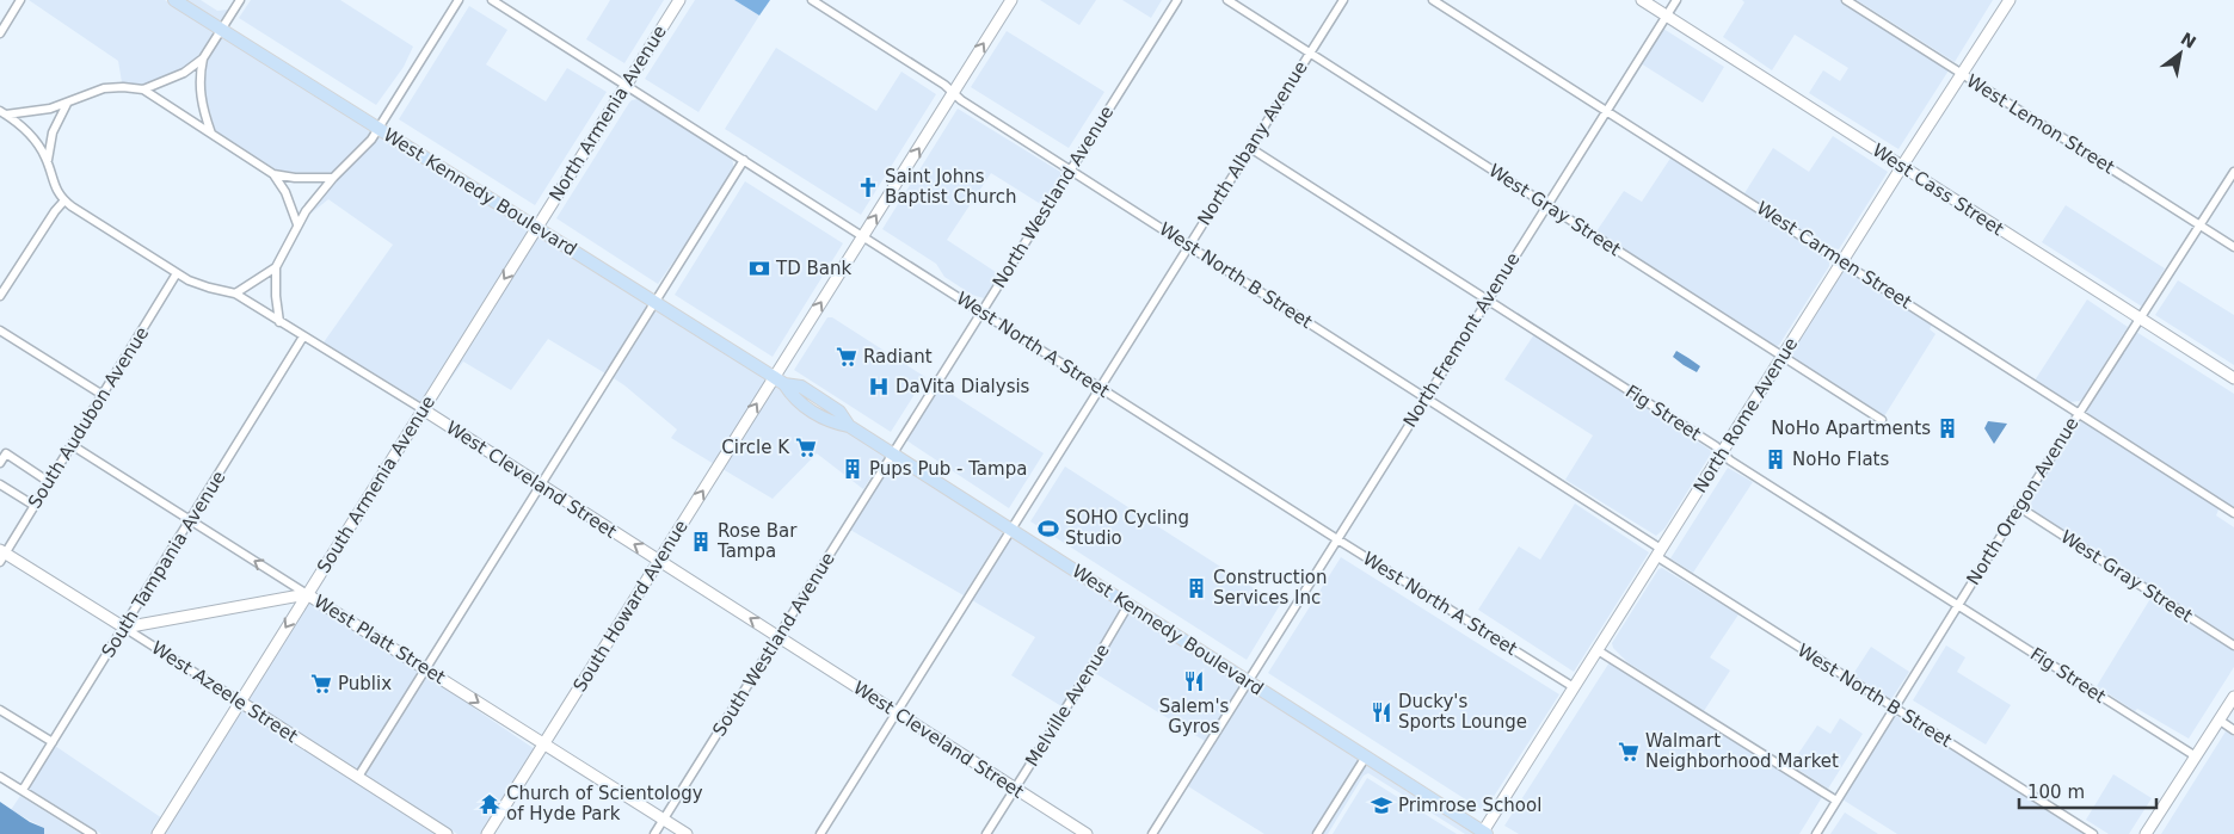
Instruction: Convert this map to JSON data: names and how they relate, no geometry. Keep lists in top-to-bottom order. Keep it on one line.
{"streets":{"main road":["North Armenia Avenue","West Cass Street","West Kennedy Boulevard","North Rome Avenue","West Cleveland Street","South Armenia Avenue","South Howard Avenue","West Platt Street","West Azeele Street"],"street":["West Lemon Street","North Albany Avenue","North Westland Avenue","West Gray Street","West Carmen Street","West North B Street","North Fremont Avenue","West North A Street","Fig Street","South Audubon Avenue","North Oregon Avenue","South Tampania Avenue","South Westland Avenue","Melville Avenue"]},"crossings":[["North Armenia Avenue","West Kennedy Boulevard"],["North Armenia Avenue","West North A Street"],["North Armenia Avenue","South Armenia Avenue"],["West Lemon Street","North Rome Avenue"],["West Lemon Street","North Oregon Avenue"],["North Albany Avenue","West Kennedy Boulevard"],["North Albany Avenue","West Gray Street"],["North Albany Avenue","West North B Street"],["North Albany Avenue","West North A Street"],["North Albany Avenue","Fig Street"],["North Albany Avenue","West Cleveland Street"],["West Cass Street","North Fremont Avenue"],["West Cass Street","North Rome Avenue"],["West Cass Street","North Oregon Avenue"],["West Kennedy Boulevard","North Westland Avenue"],["West Kennedy Boulevard","North Fremont Avenue"],["West Kennedy Boulevard","North Rome Avenue"],["West Kennedy Boulevard","South Armenia Avenue"],["West Kennedy Boulevard","South Howard Avenue"],["West Kennedy Boulevard","South Westland Avenue"],["West Kennedy Boulevard","Melville Avenue"],["North Westland Avenue","West North B Street"],["North Westland Avenue","West North A Street"],["North Westland Avenue","South Westland Avenue"],["West Gray Street","North Fremont Avenue"],["West Gray Street","North Rome Avenue"],["West Gray Street","North Oregon Avenue"],["West Carmen Street","North Fremont Avenue"],["West Carmen Street","North Rome Avenue"],["West Carmen Street","North Oregon Avenue"],["West North B Street","North Fremont Avenue"],["West North B Street","North Rome Avenue"],["West North B Street","North Oregon Avenue"],["West North B Street","South Howard Avenue"],["North Fremont Avenue","West North A Street"],["North Fremont Avenue","Fig Street"],["West North A Street","North Rome Avenue"],["West North A Street","South Howard Avenue"],["Fig Street","North Rome Avenue"],["Fig Street","North Oregon Avenue"],["South Audubon Avenue","West Cleveland Street"],["South Audubon Avenue","West Platt Street"],["South Audubon Avenue","West Azeele Street"],["West Cleveland Street","South Armenia Avenue"],["West Cleveland Street","South Tampania Avenue"],["West Cleveland Street","South Howard Avenue"],["West Cleveland Street","South Westland Avenue"],["West Cleveland Street","Melville Avenue"],["South Armenia Avenue","West Platt Street"],["South Armenia Avenue","West Azeele Street"],["South Tampania Avenue","West Platt Street"],["South Tampania Avenue","West Azeele Street"],["South Howard Avenue","West Platt Street"],["West Platt Street","South Westland Avenue"]],"one_way":["South Armenia Avenue","South Howard Avenue"],"places":{"church":["Saint Johns Baptist Church"],"bank":["TD Bank"],"supermarket":["Radiant","Circle K","Publix","Walmart Neighborhood Market"],"hospital":["DaVita Dialysis"],"building":["NoHo Apartments","NoHo Flats","Pups Pub - Tampa","Rose Bar Tampa","Construction Services Inc"],"sports":["SOHO Cycling Studio"],"restaurant":["Salem's Gyros","Ducky's Sports Lounge"],"temple":["Church of Scientology of Hyde Park"],"school or university":["Primrose School"]},"scale_bar":"100 m","north":"top right"}
